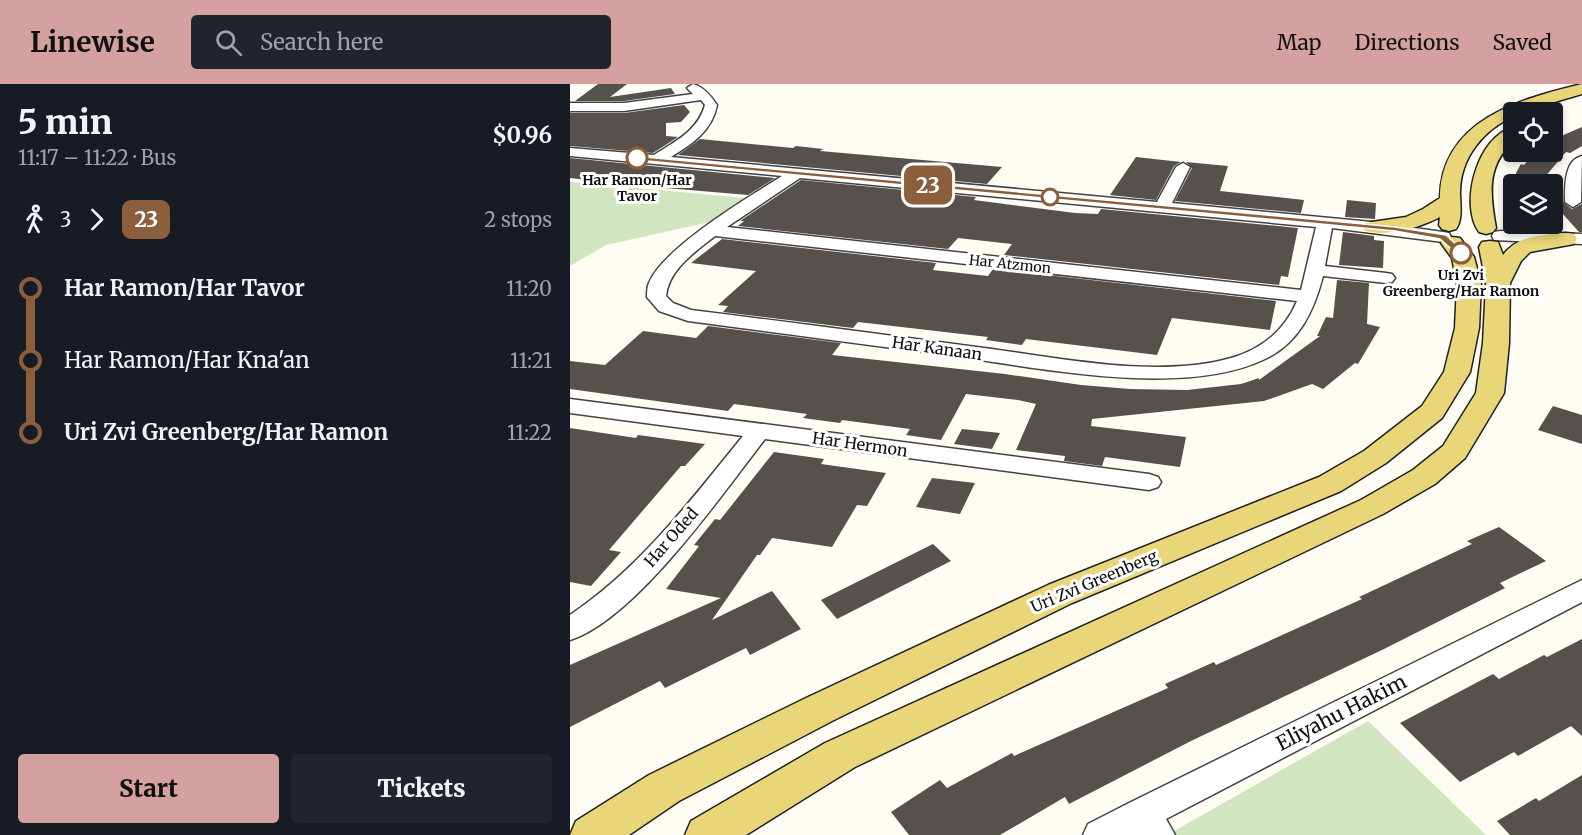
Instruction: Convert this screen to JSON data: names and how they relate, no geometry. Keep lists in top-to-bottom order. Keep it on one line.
{"streets":{"main road":["Uri Zvi Greenberg"],"street":["Har Atzmon","Har Kanaan","Har Hermon","Har Oded","Eliyahu Hakim"]},"crossings":[["Har Atzmon","Har Kanaan"],["Har Hermon","Har Oded"]],"places":["Har Ramon/Har Tavor","Uri Zvi Greenberg/Har Ramon"],"lines":["bus line 23"],"page":{"header":"Linewise","search":"Search here","nav":["Map","Directions","Saved"],"heading":["5 min","11:17 – 11:22 · Bus","$0.96"],"on_map":"23","legs":["3","23","2 stops"],"list":[{"name":"Har Ramon/Har Tavor","value":"11:20"},{"name":"Har Ramon/Har Kna'an","value":"11:21"},{"name":"Uri Zvi Greenberg/Har Ramon","value":"11:22"}],"buttons":["Start","Tickets"]}}
